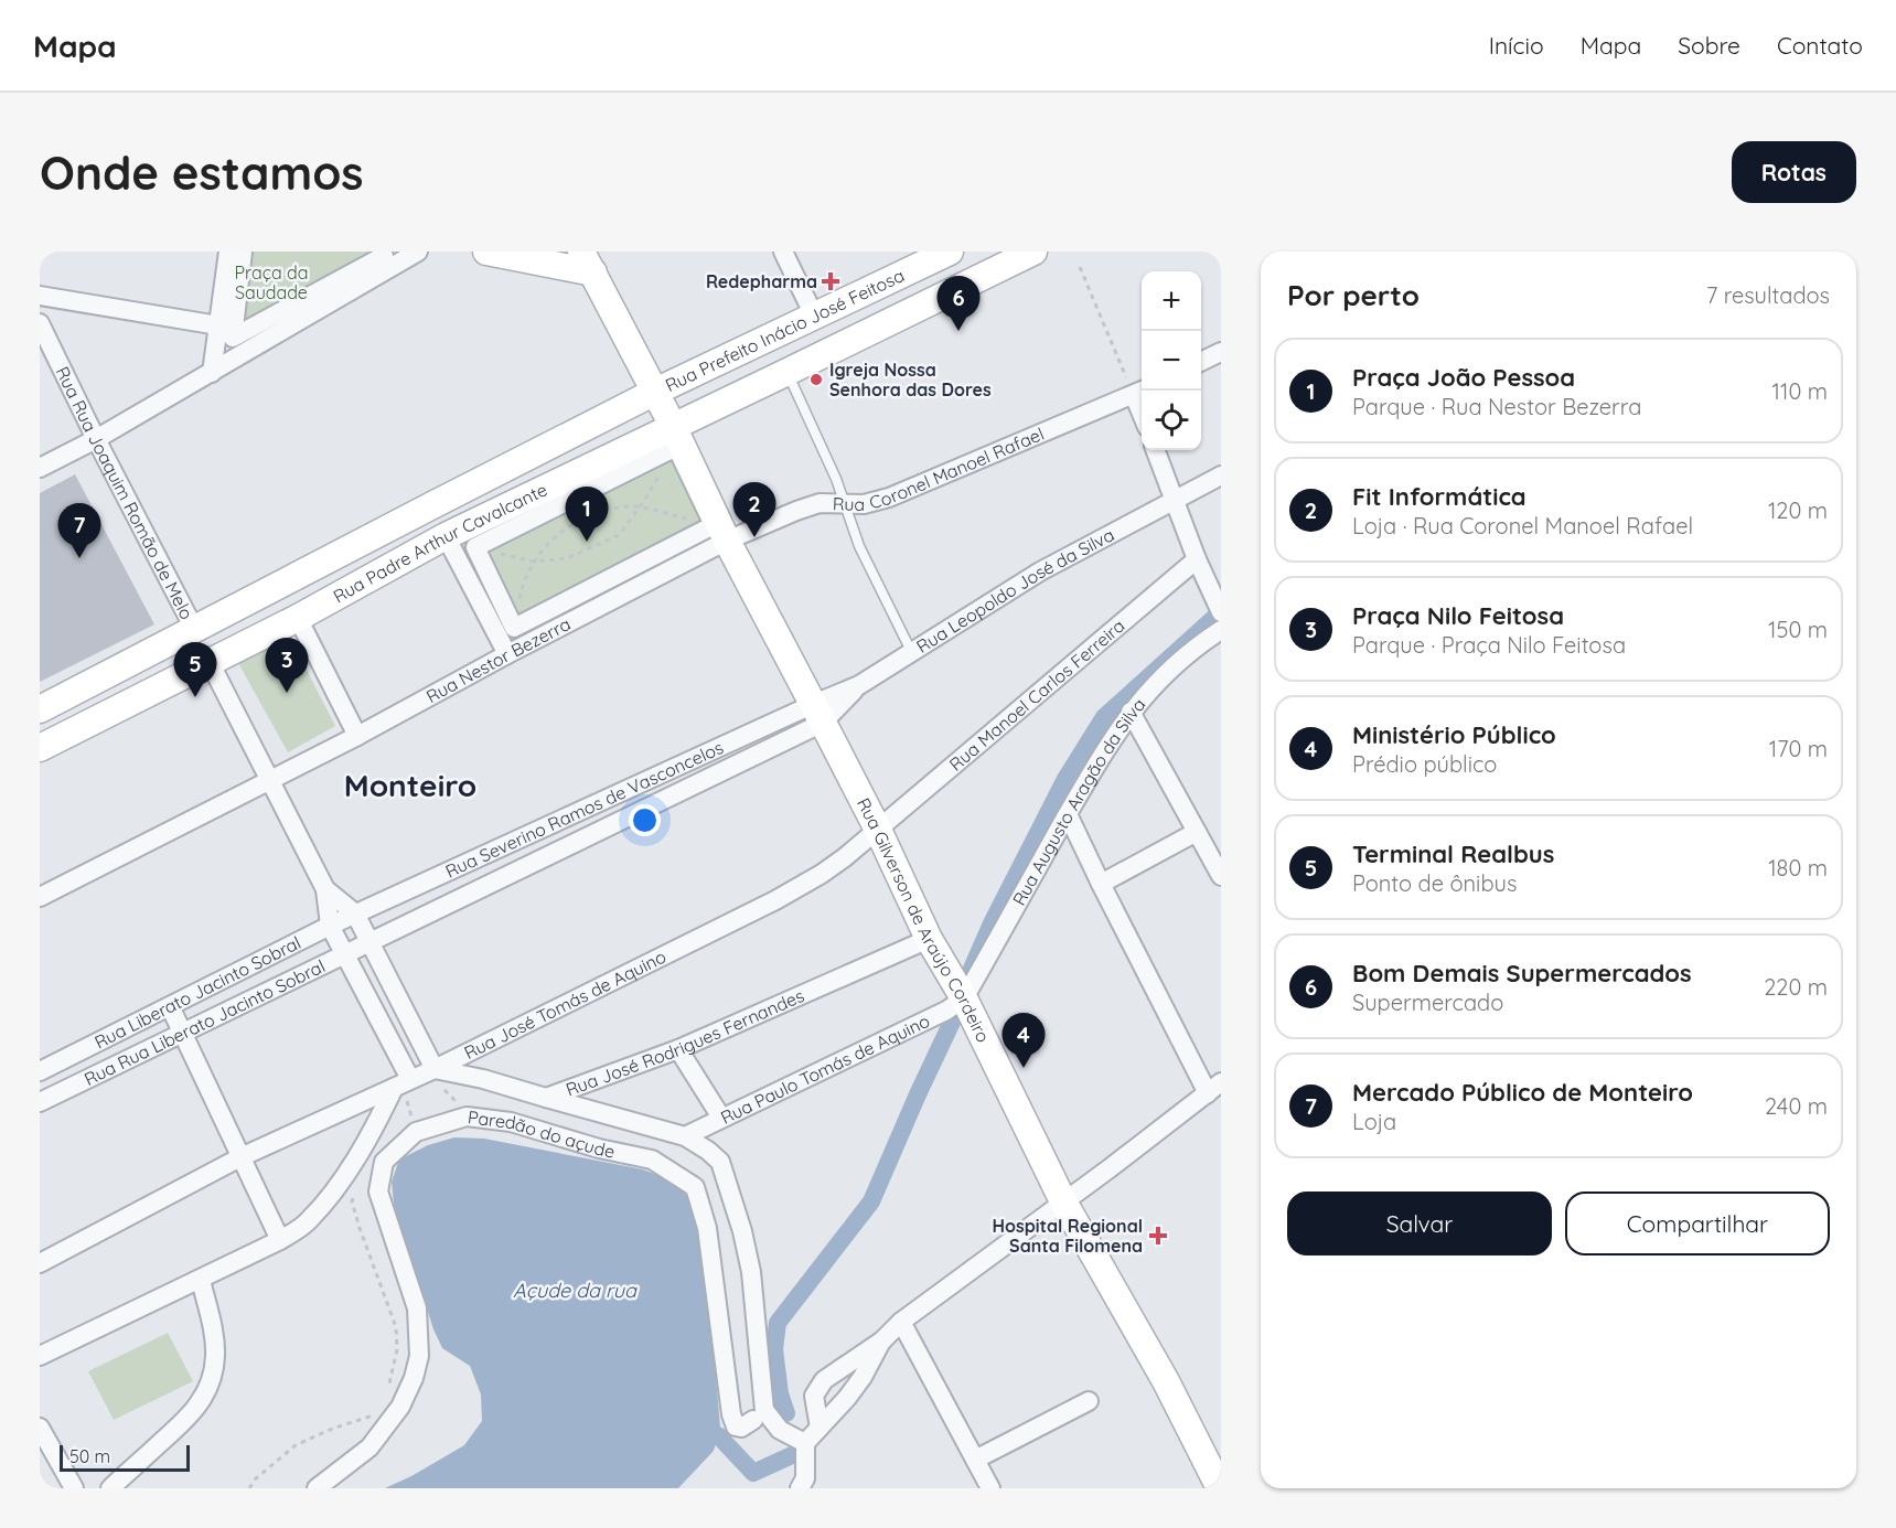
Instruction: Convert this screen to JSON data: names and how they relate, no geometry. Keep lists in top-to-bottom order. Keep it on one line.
{"streets":{"main road":["Rua Prefeito Inácio José Feitosa","Rua Padre Arthur Cavalcante","Rua Gilverson de Araújo Cordeiro"],"street":["Rua Coronel Manoel Rafael","Rua Rua Joaquim Romão de Melo","Rua Leopoldo José da Silva","Rua Nestor Bezerra","Rua Manoel Carlos Ferreira","Rua Augusto Aragão da Silva","Rua Severino Ramos de Vasconcelos","Rua Liberato Jacinto Sobral","Rua José Tomás de Aquino","Rua Rua Liberato Jacinto Sobral","Rua José Rodrigues Fernandes","Rua Paulo Tomás de Aquino","Paredão do açude"]},"crossings":[["Rua Prefeito Inácio José Feitosa","Rua Padre Arthur Cavalcante"],["Rua Prefeito Inácio José Feitosa","Rua Gilverson de Araújo Cordeiro"],["Rua Coronel Manoel Rafael","Rua Nestor Bezerra"],["Rua Coronel Manoel Rafael","Rua Gilverson de Araújo Cordeiro"],["Rua Rua Joaquim Romão de Melo","Rua Padre Arthur Cavalcante"],["Rua Padre Arthur Cavalcante","Rua Gilverson de Araújo Cordeiro"],["Rua Leopoldo José da Silva","Rua Severino Ramos de Vasconcelos"],["Rua Leopoldo José da Silva","Rua Gilverson de Araújo Cordeiro"],["Rua Nestor Bezerra","Rua Gilverson de Araújo Cordeiro"],["Rua Manoel Carlos Ferreira","Rua Gilverson de Araújo Cordeiro"],["Rua Manoel Carlos Ferreira","Rua José Tomás de Aquino"],["Rua Augusto Aragão da Silva","Rua Gilverson de Araújo Cordeiro"],["Rua Augusto Aragão da Silva","Rua Paulo Tomás de Aquino"],["Rua Severino Ramos de Vasconcelos","Rua Gilverson de Araújo Cordeiro"],["Rua Severino Ramos de Vasconcelos","Rua Liberato Jacinto Sobral"],["Rua Severino Ramos de Vasconcelos","Rua Rua Liberato Jacinto Sobral"],["Rua Gilverson de Araújo Cordeiro","Rua José Tomás de Aquino"],["Rua Gilverson de Araújo Cordeiro","Rua José Rodrigues Fernandes"],["Rua Gilverson de Araújo Cordeiro","Rua Paulo Tomás de Aquino"],["Rua José Tomás de Aquino","Rua José Rodrigues Fernandes"]],"districts":["Monteiro"],"water":["Açude da rua"],"parks":["Praça da Saudade"],"places":{"health":["Redepharma","Hospital Regional Santa Filomena"],"other":["Igreja Nossa Senhora das Dores"]},"scale_bar":"50 m","page":{"header":"Mapa","nav":["Início","Mapa","Sobre","Contato"],"buttons":["Rotas",["Salvar","Compartilhar"]],"title":"Onde estamos","heading":["Por perto","7 resultados"],"map_buttons":["+","−"],"pins":["6","2","1","7","3","5","4"],"list":[{"mark":"1","name":"Praça João Pessoa","note":"Parque · Rua Nestor Bezerra","value":"110 m"},{"mark":"2","name":"Fit Informática","note":"Loja · Rua Coronel Manoel Rafael","value":"120 m"},{"mark":"3","name":"Praça Nilo Feitosa","note":"Parque · Praça Nilo Feitosa","value":"150 m"},{"mark":"4","name":"Ministério Público","note":"Prédio público","value":"170 m"},{"mark":"5","name":"Terminal Realbus","note":"Ponto de ônibus","value":"180 m"},{"mark":"6","name":"Bom Demais Supermercados","note":"Supermercado","value":"220 m"},{"mark":"7","name":"Mercado Público de Monteiro","note":"Loja","value":"240 m"}],"scale":"50 m"}}
